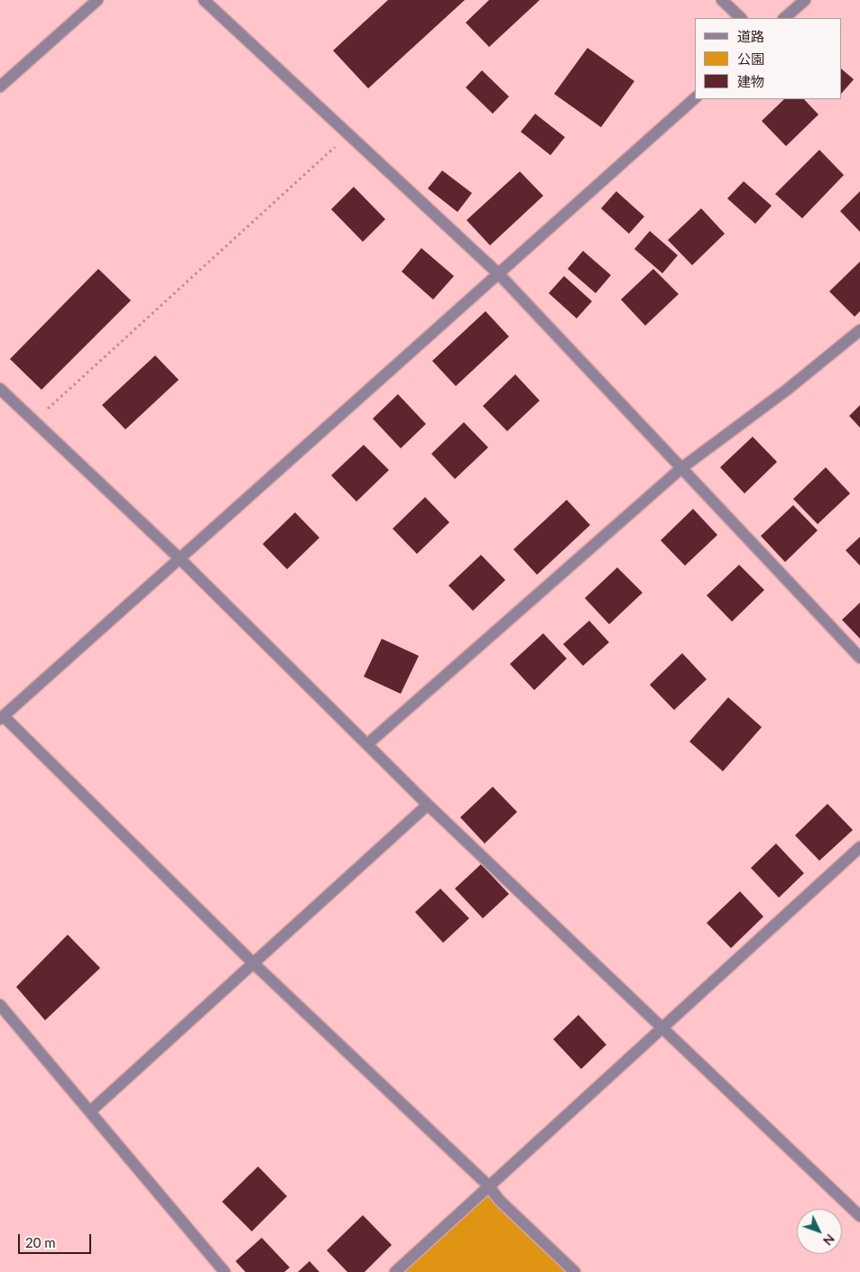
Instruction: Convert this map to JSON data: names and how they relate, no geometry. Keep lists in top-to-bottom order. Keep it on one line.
{"legend":["道路","公園","建物"],"scale_bar":"20 m","north":"bottom right"}
